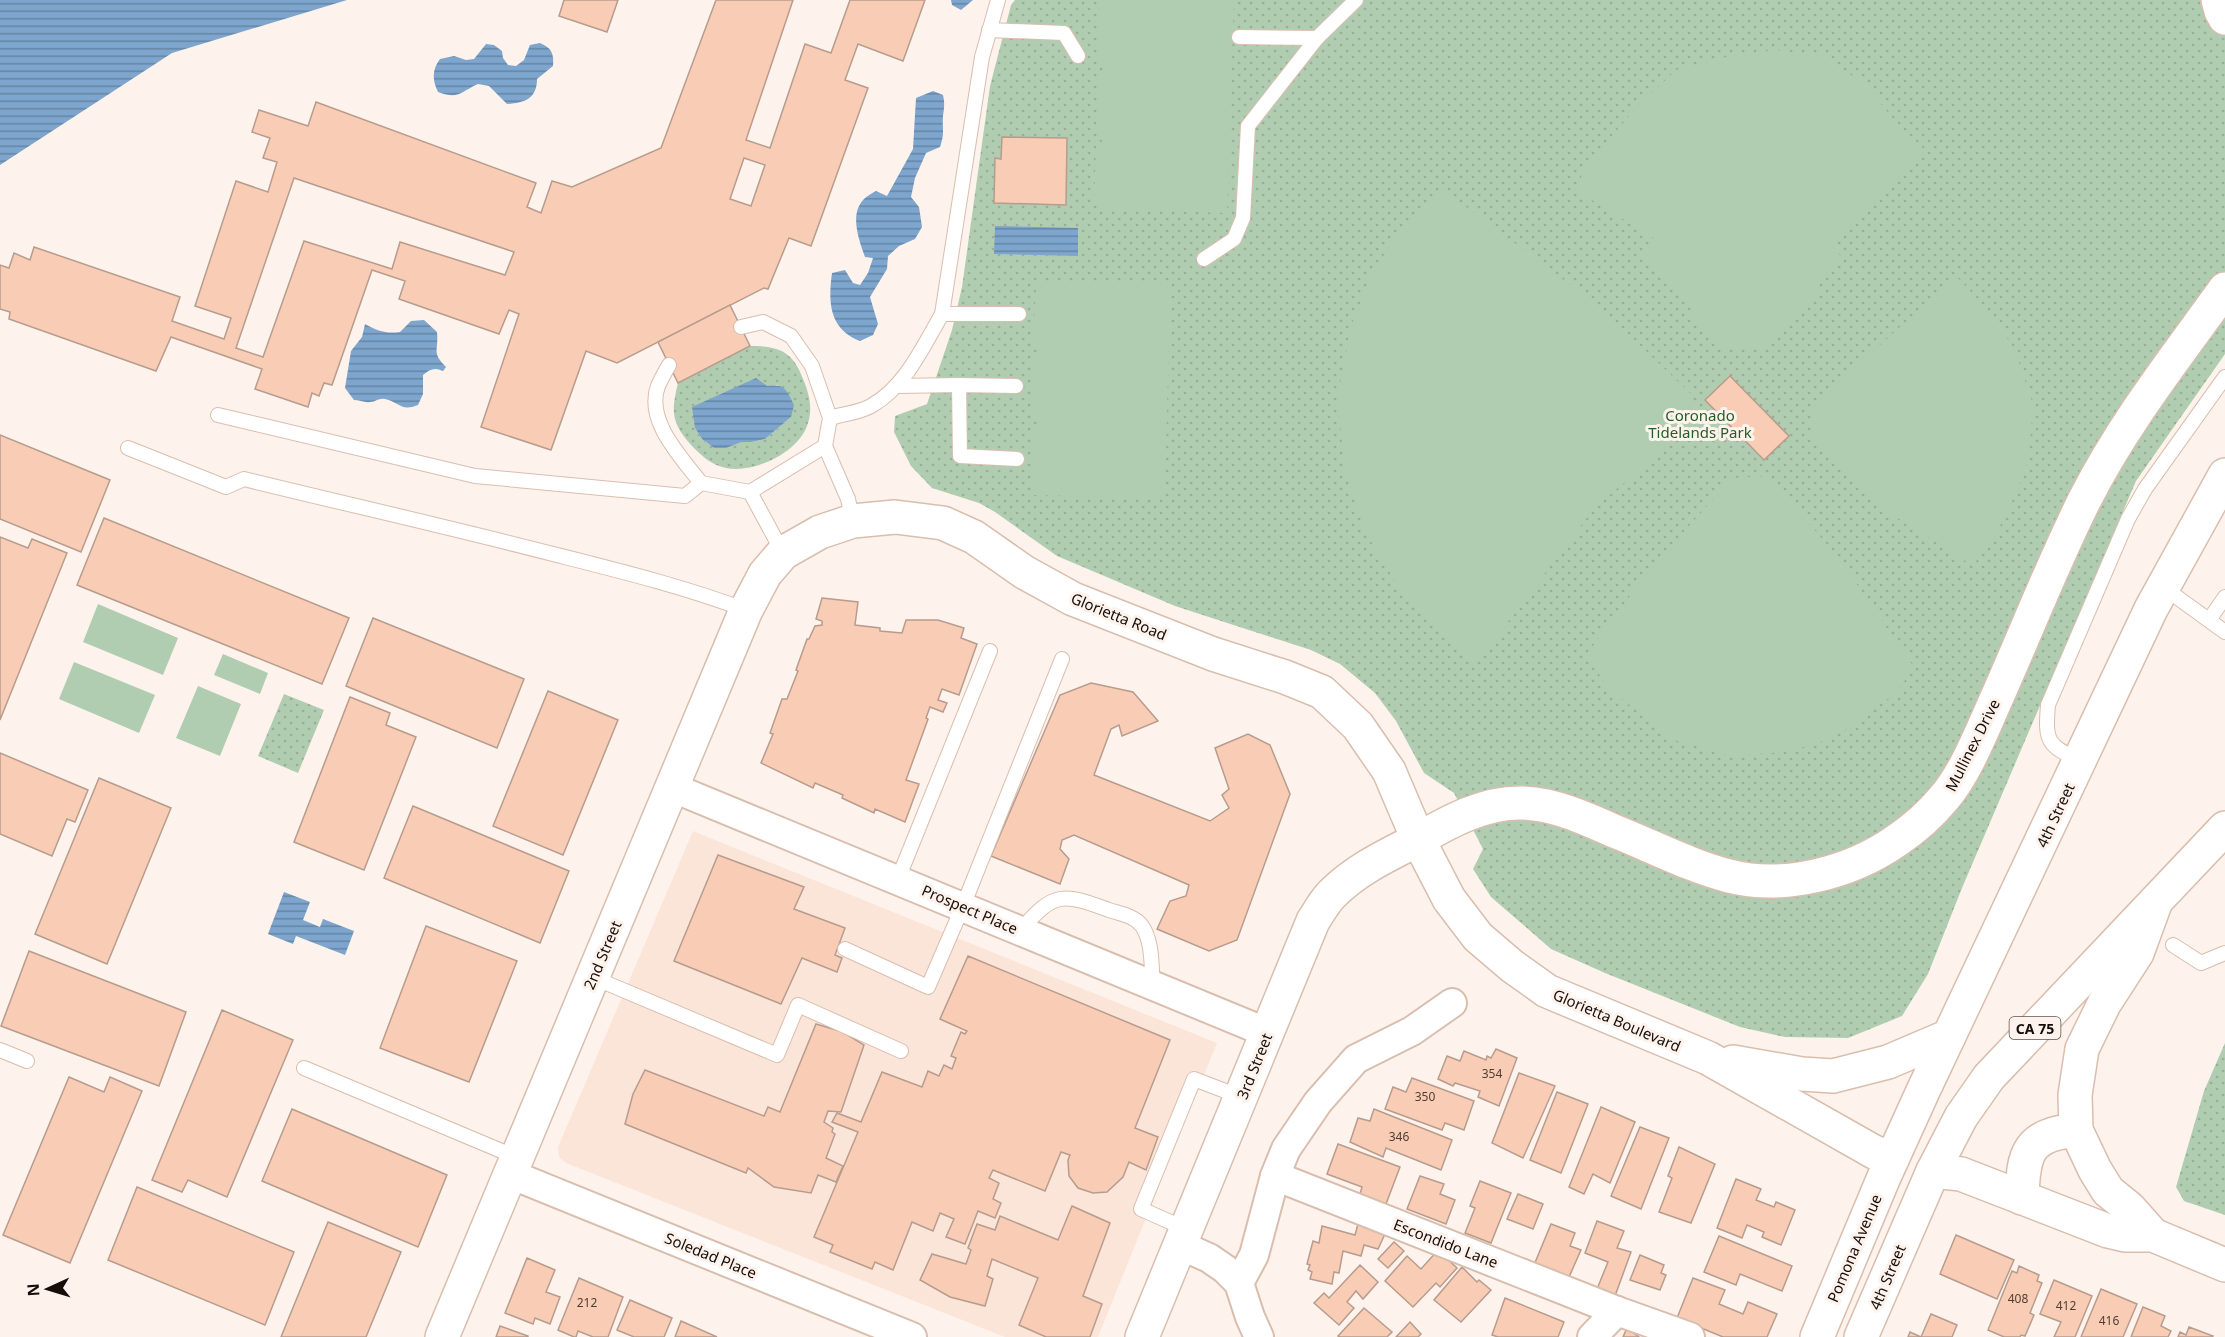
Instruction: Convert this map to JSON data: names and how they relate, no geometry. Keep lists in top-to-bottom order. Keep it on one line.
{"streets":{"main road":["Glorietta Road","Mullinex Drive","4th Street","2nd Street","Glorietta Boulevard","CA 75","3rd Street","Pomona Avenue"],"street":["Prospect Place","Escondido Lane","Soledad Place"]},"crossings":[["Glorietta Road","Mullinex Drive"],["Glorietta Road","2nd Street"],["Glorietta Road","Glorietta Boulevard"],["Glorietta Road","3rd Street"],["Mullinex Drive","Glorietta Boulevard"],["Mullinex Drive","3rd Street"],["4th Street","Glorietta Boulevard"],["4th Street","Pomona Avenue"],["Prospect Place","2nd Street"],["Prospect Place","3rd Street"],["2nd Street","Soledad Place"],["Glorietta Boulevard","3rd Street"],["Glorietta Boulevard","Pomona Avenue"]],"parks":["Coronado Tidelands Park"],"house_numbers":["354","350","346","408","212","412","416"],"north":"left"}
